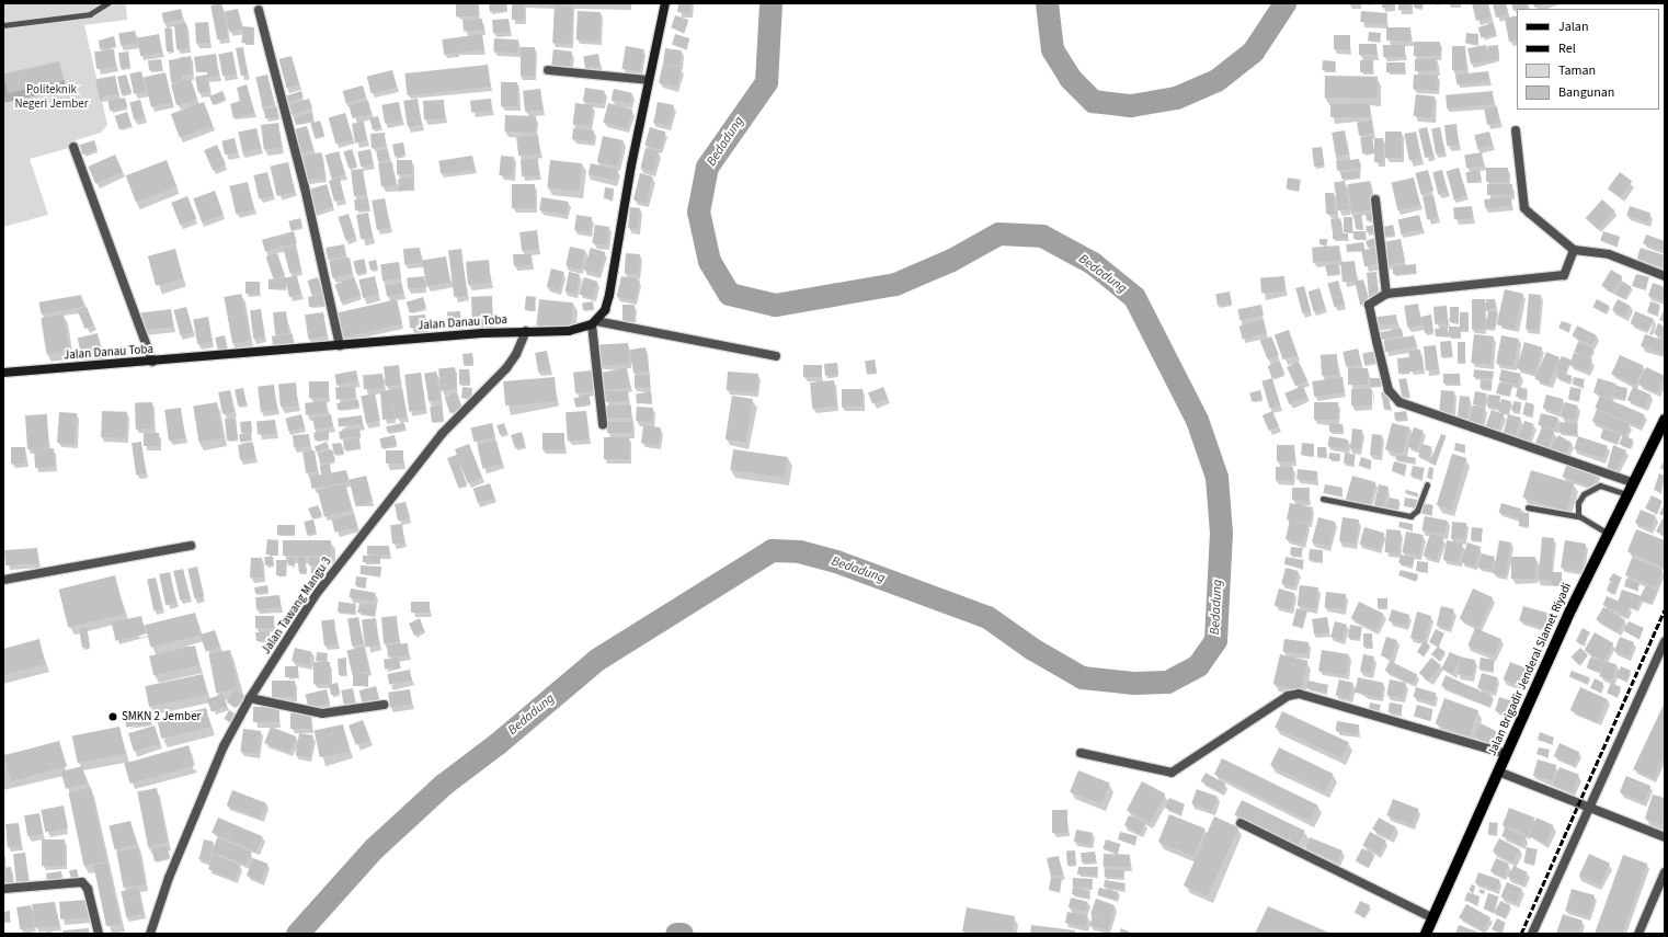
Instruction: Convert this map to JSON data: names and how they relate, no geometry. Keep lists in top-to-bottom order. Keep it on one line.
{"streets":{"main road":["Jalan Danau Toba","Jalan Brigadir Jenderal Slamet Riyadi"],"street":["Jalan Tawang Mangu 3"]},"crossings":[["Jalan Danau Toba","Jalan Tawang Mangu 3"]],"water":["Bedadung"],"parks":["Politeknik Negeri Jember"],"places":["SMKN 2 Jember"],"legend":["Jalan","Rel","Taman","Bangunan"]}
